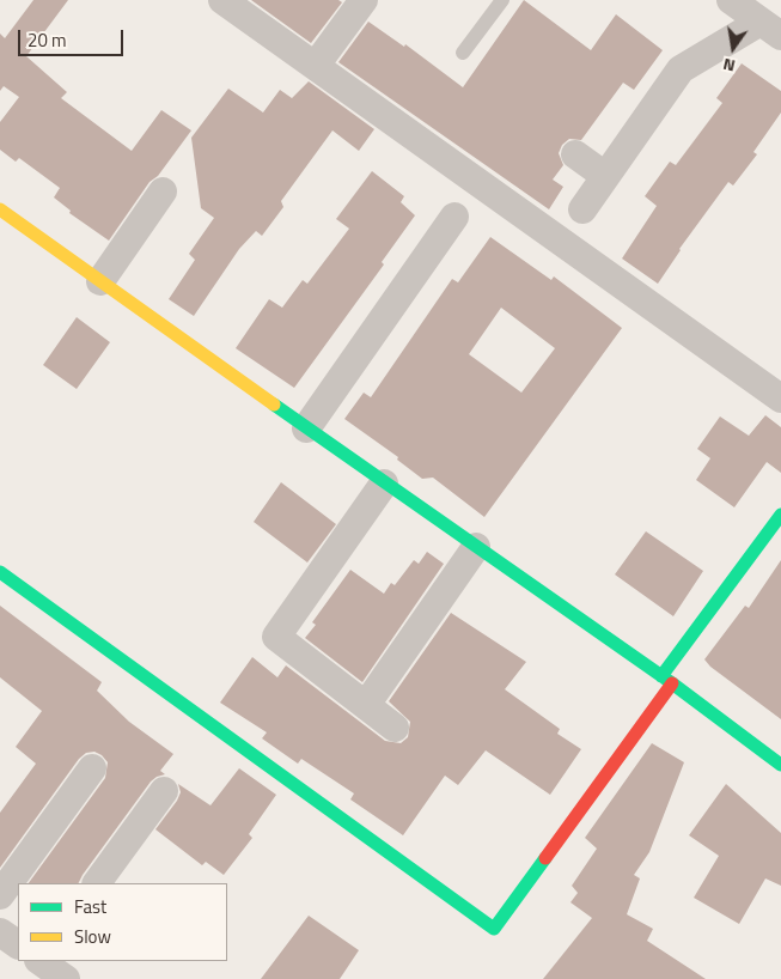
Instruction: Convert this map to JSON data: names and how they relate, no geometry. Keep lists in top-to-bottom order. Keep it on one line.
{"legend":["Fast","Slow"],"scale_bar":"20 m","north":"bottom"}
